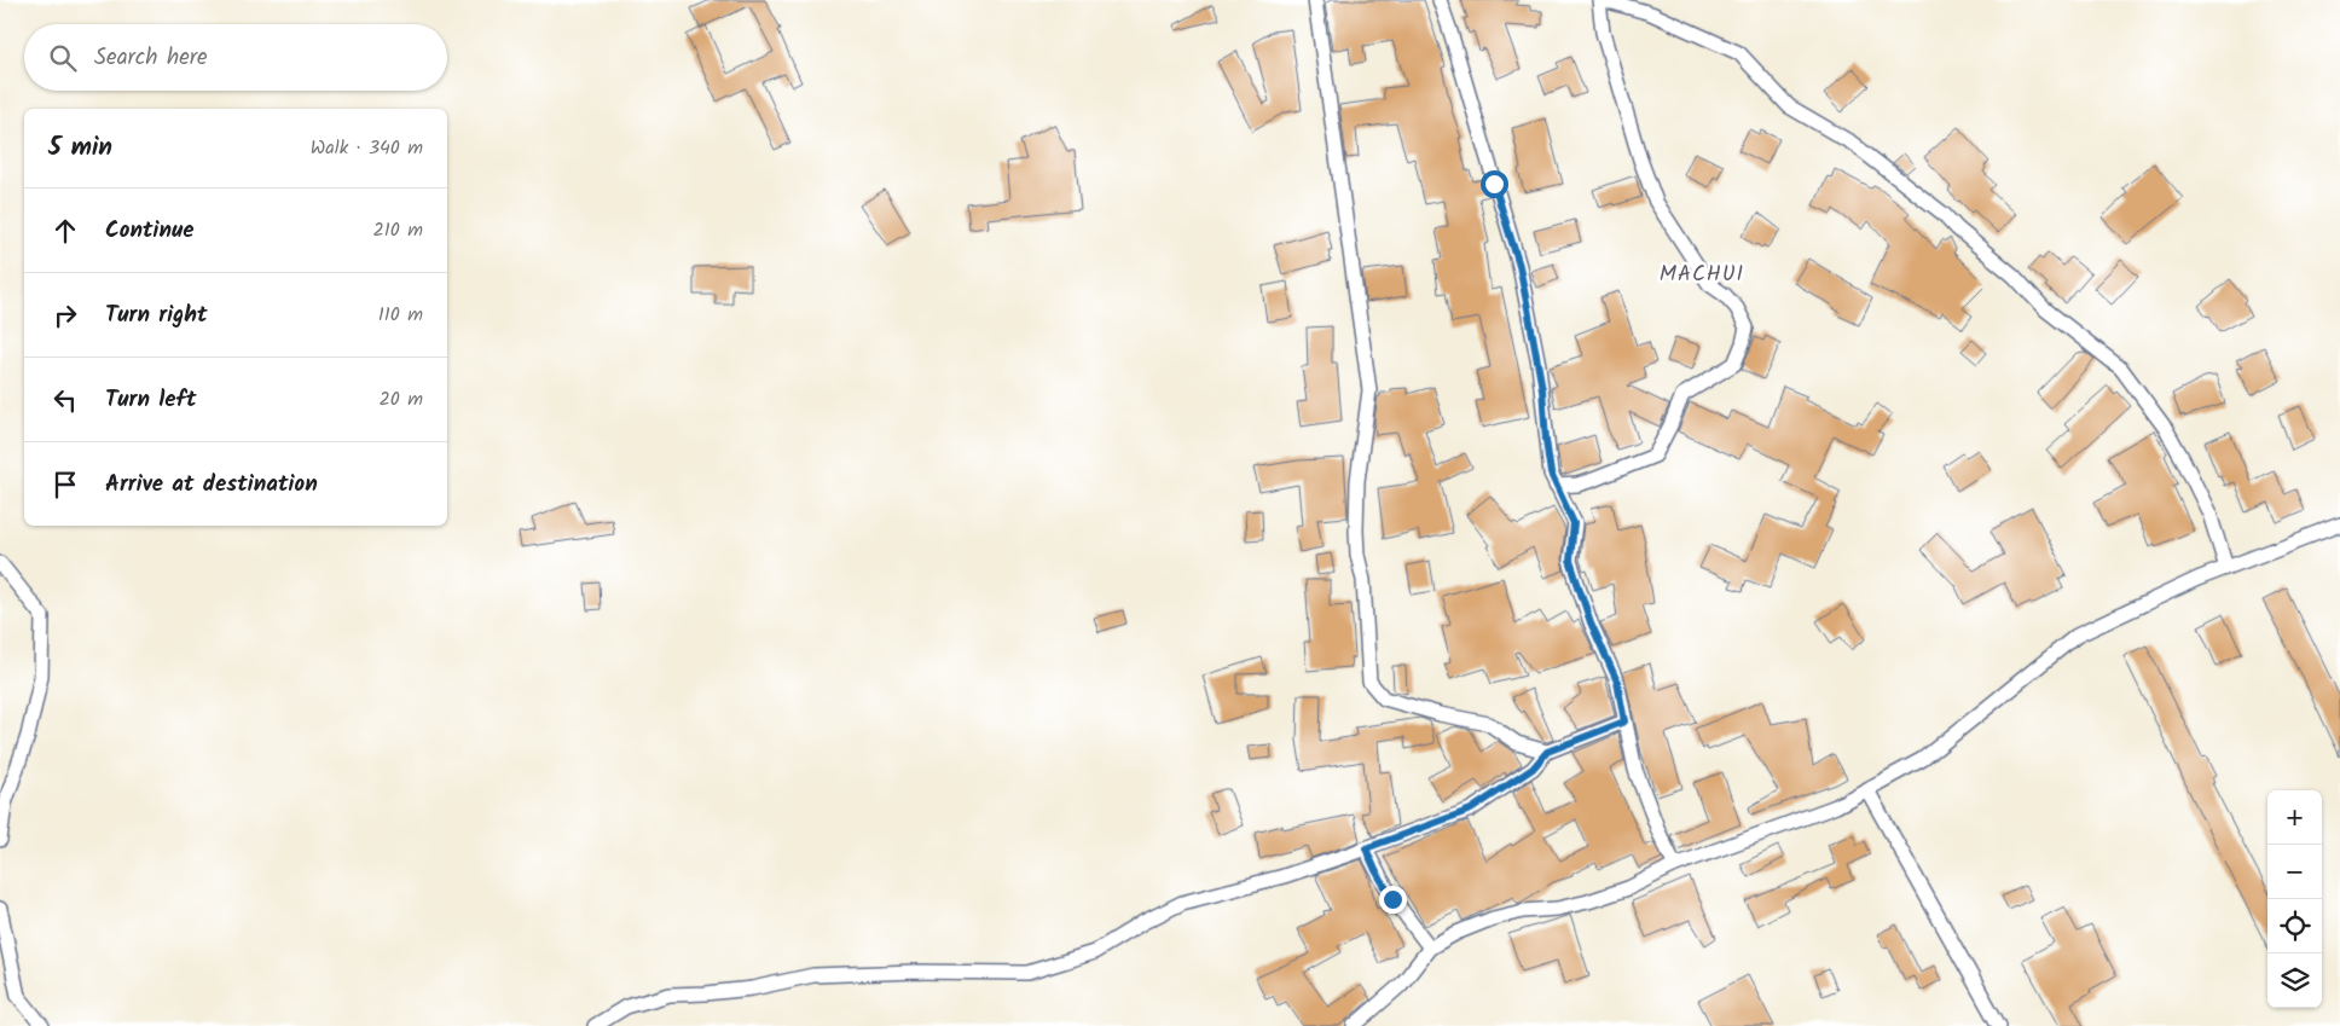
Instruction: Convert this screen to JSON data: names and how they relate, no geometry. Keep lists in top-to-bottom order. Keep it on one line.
{"districts":["MACHUI"],"page":{"search":"Search here","heading":["5 min","Walk · 340 m"],"list":[["Continue","210 m"],["Turn right","110 m"],["Turn left","20 m"],"Arrive at destination"],"map_buttons":["+","−"]}}
